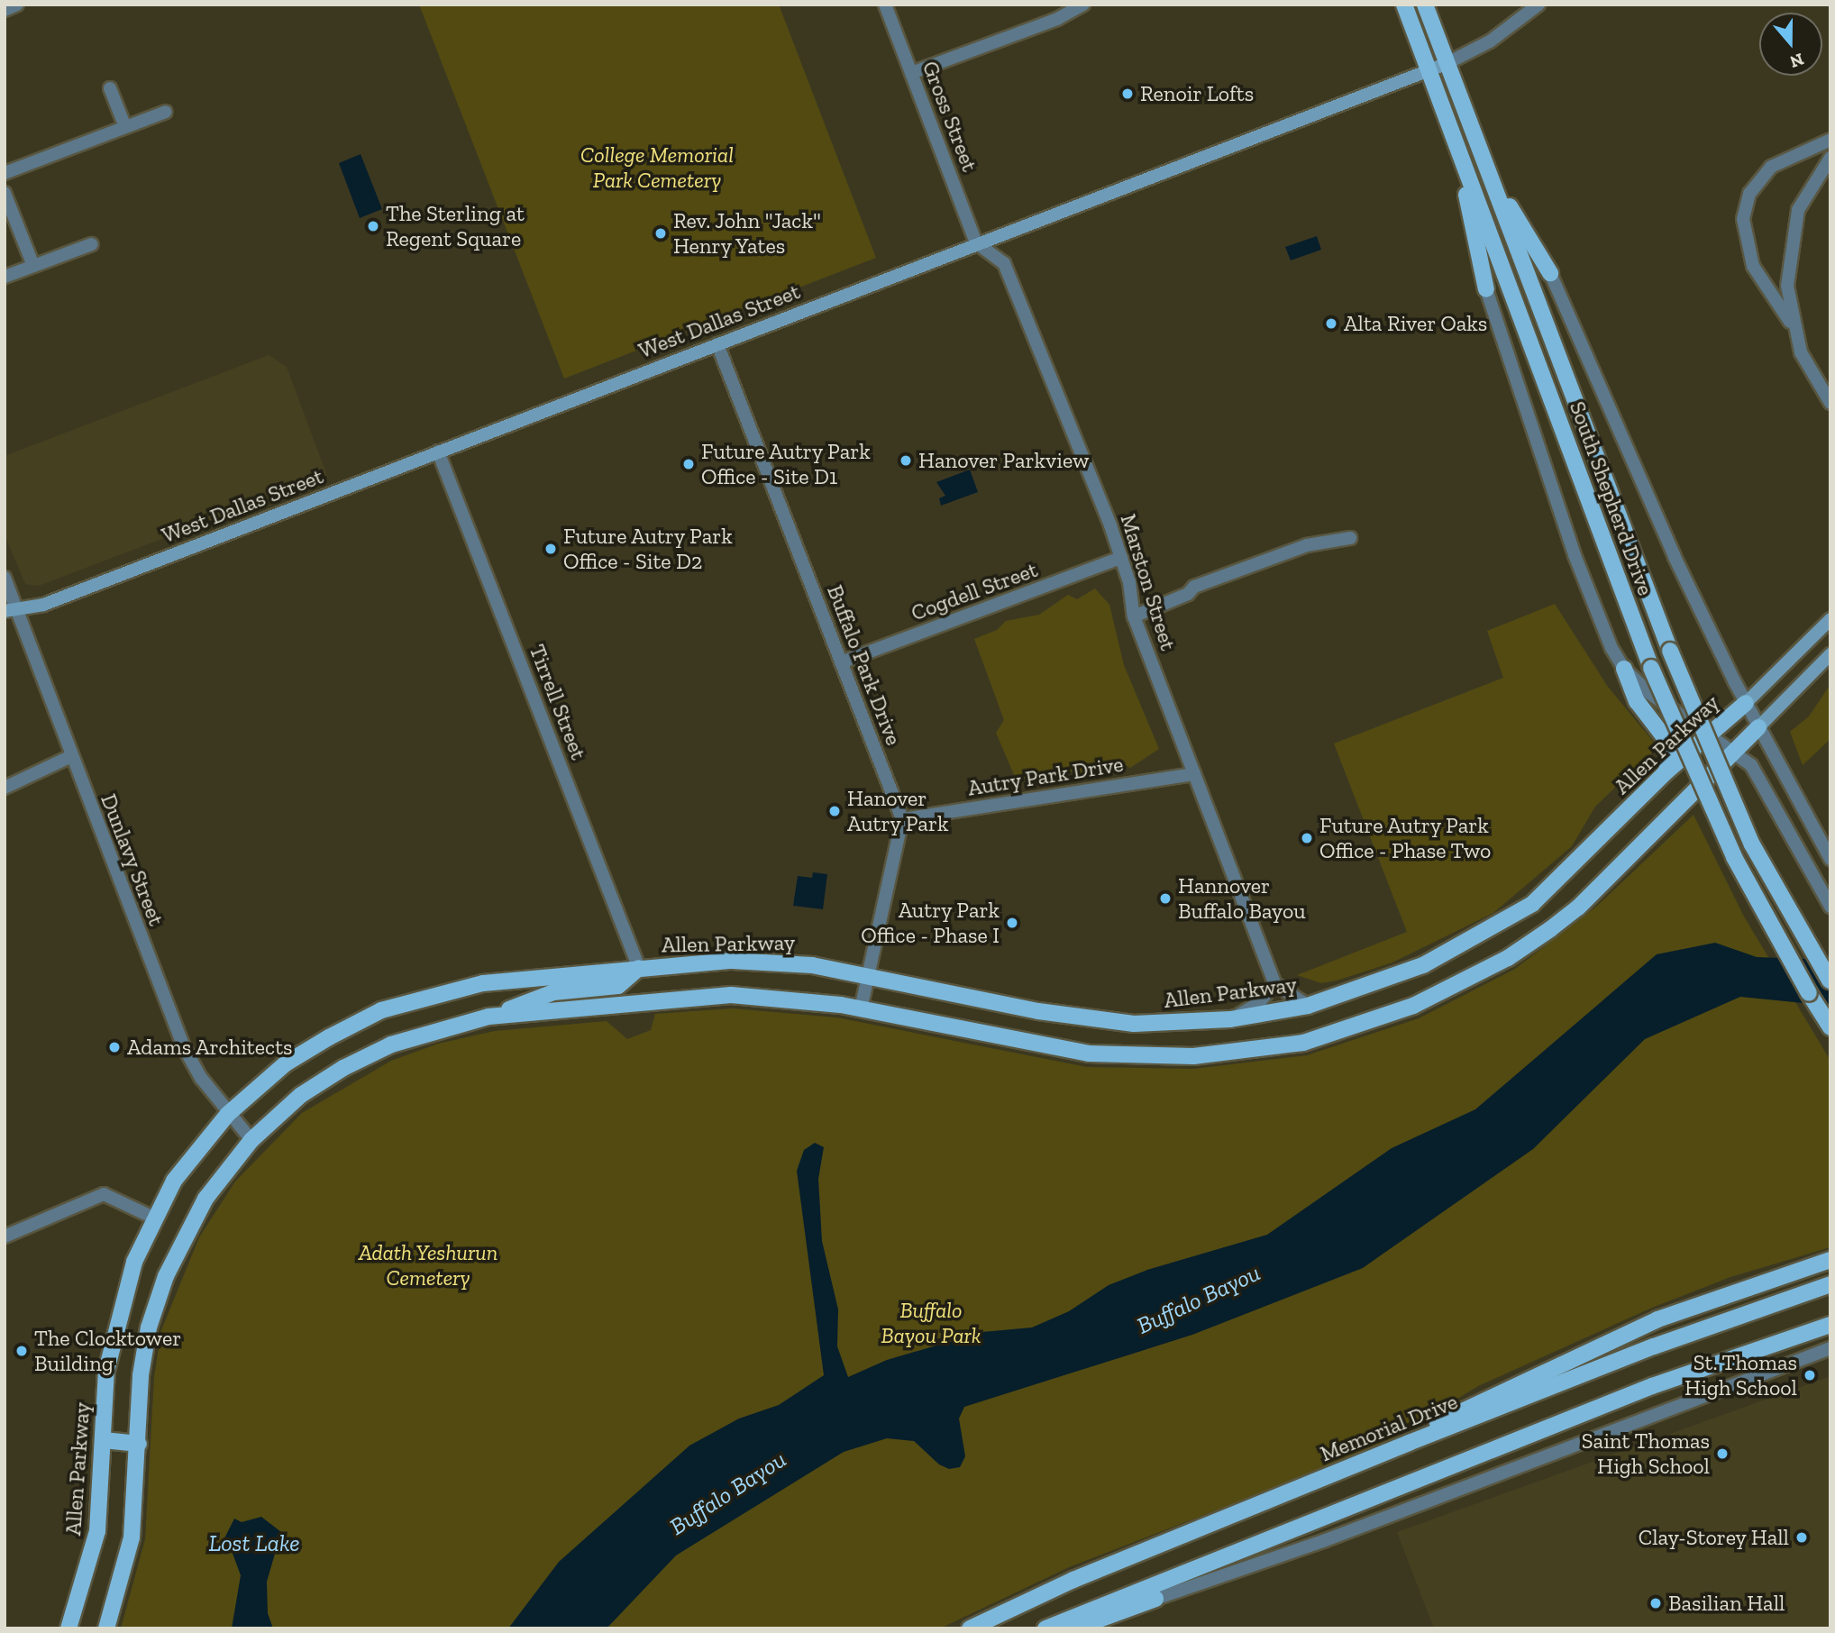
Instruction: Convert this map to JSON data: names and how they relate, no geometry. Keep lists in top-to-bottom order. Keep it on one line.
{"streets":{"main road":["West Dallas Street","South Shepherd Drive","Allen Parkway","Memorial Drive"],"street":["Gross Street","Marston Street","Cogdell Street","Buffalo Park Drive","Tirrell Street","Autry Park Drive","Dunlavy Street"]},"crossings":[["Gross Street","West Dallas Street"],["Gross Street","Marston Street"],["West Dallas Street","South Shepherd Drive"],["West Dallas Street","Marston Street"],["West Dallas Street","Buffalo Park Drive"],["West Dallas Street","Tirrell Street"],["West Dallas Street","Dunlavy Street"],["Marston Street","Cogdell Street"],["Marston Street","Autry Park Drive"],["Cogdell Street","Buffalo Park Drive"],["Buffalo Park Drive","Autry Park Drive"],["Tirrell Street","Allen Parkway"],["Allen Parkway","Dunlavy Street"]],"water":["Buffalo Bayou","Lost Lake"],"parks":["College Memorial Park Cemetery","Adath Yeshurun Cemetery","Buffalo Bayou Park"],"places":["Renoir Lofts","The Sterling at Regent Square","Rev. John \"Jack\" Henry Yates","Alta River Oaks","Hanover Parkview","Future Autry Park Office - Site D1","Future Autry Park Office - Site D2","Hanover Autry Park","Future Autry Park Office - Phase Two","Hannover Buffalo Bayou","Autry Park Office - Phase I","Adams Architects","The Clocktower Building","St. Thomas High School","Saint Thomas High School","Clay-Storey Hall","Basilian Hall"],"north":"bottom"}
